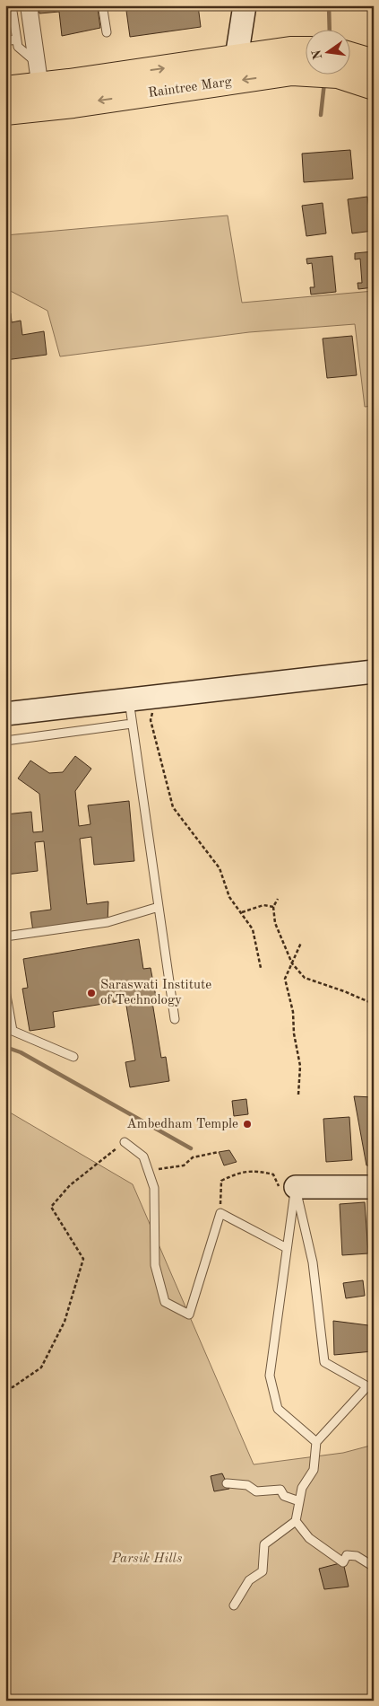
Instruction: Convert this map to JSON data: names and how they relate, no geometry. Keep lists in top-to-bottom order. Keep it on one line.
{"streets":{"main road":["Raintree Marg"]},"parks":["Parsik Hills"],"places":["Saraswati Institute of Technology","Ambedham Temple"],"north":"left"}
